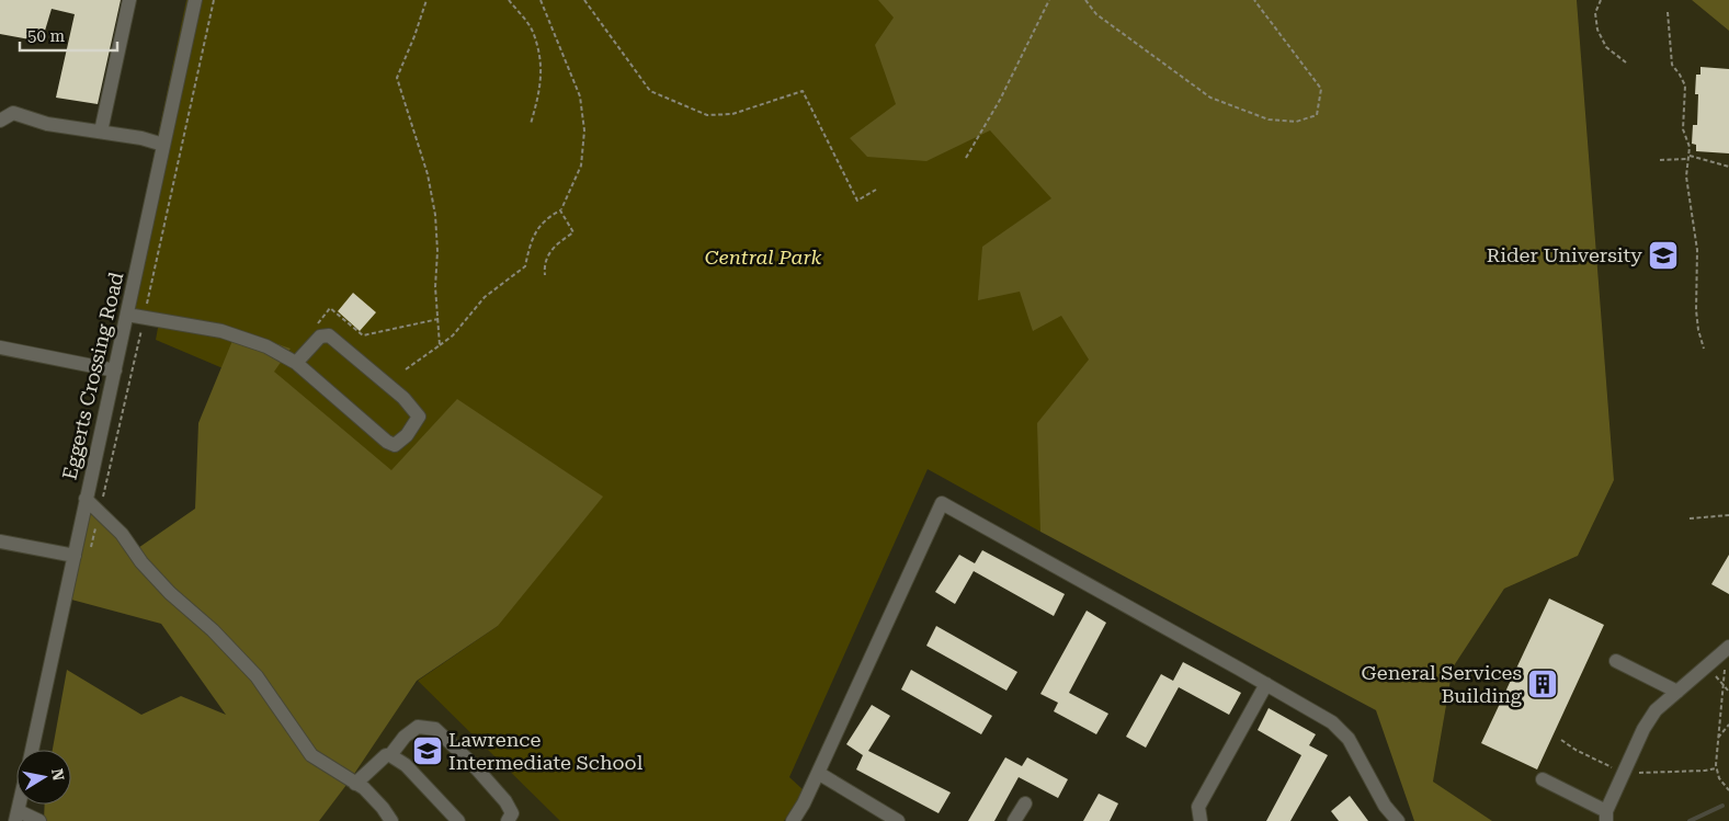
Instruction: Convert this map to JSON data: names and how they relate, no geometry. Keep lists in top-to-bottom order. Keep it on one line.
{"streets":{"street":["Eggerts Crossing Road"]},"parks":["Central Park"],"places":{"school or university":["Rider University","Lawrence Intermediate School"],"building":["General Services Building"]},"scale_bar":"50 m","north":"right"}
